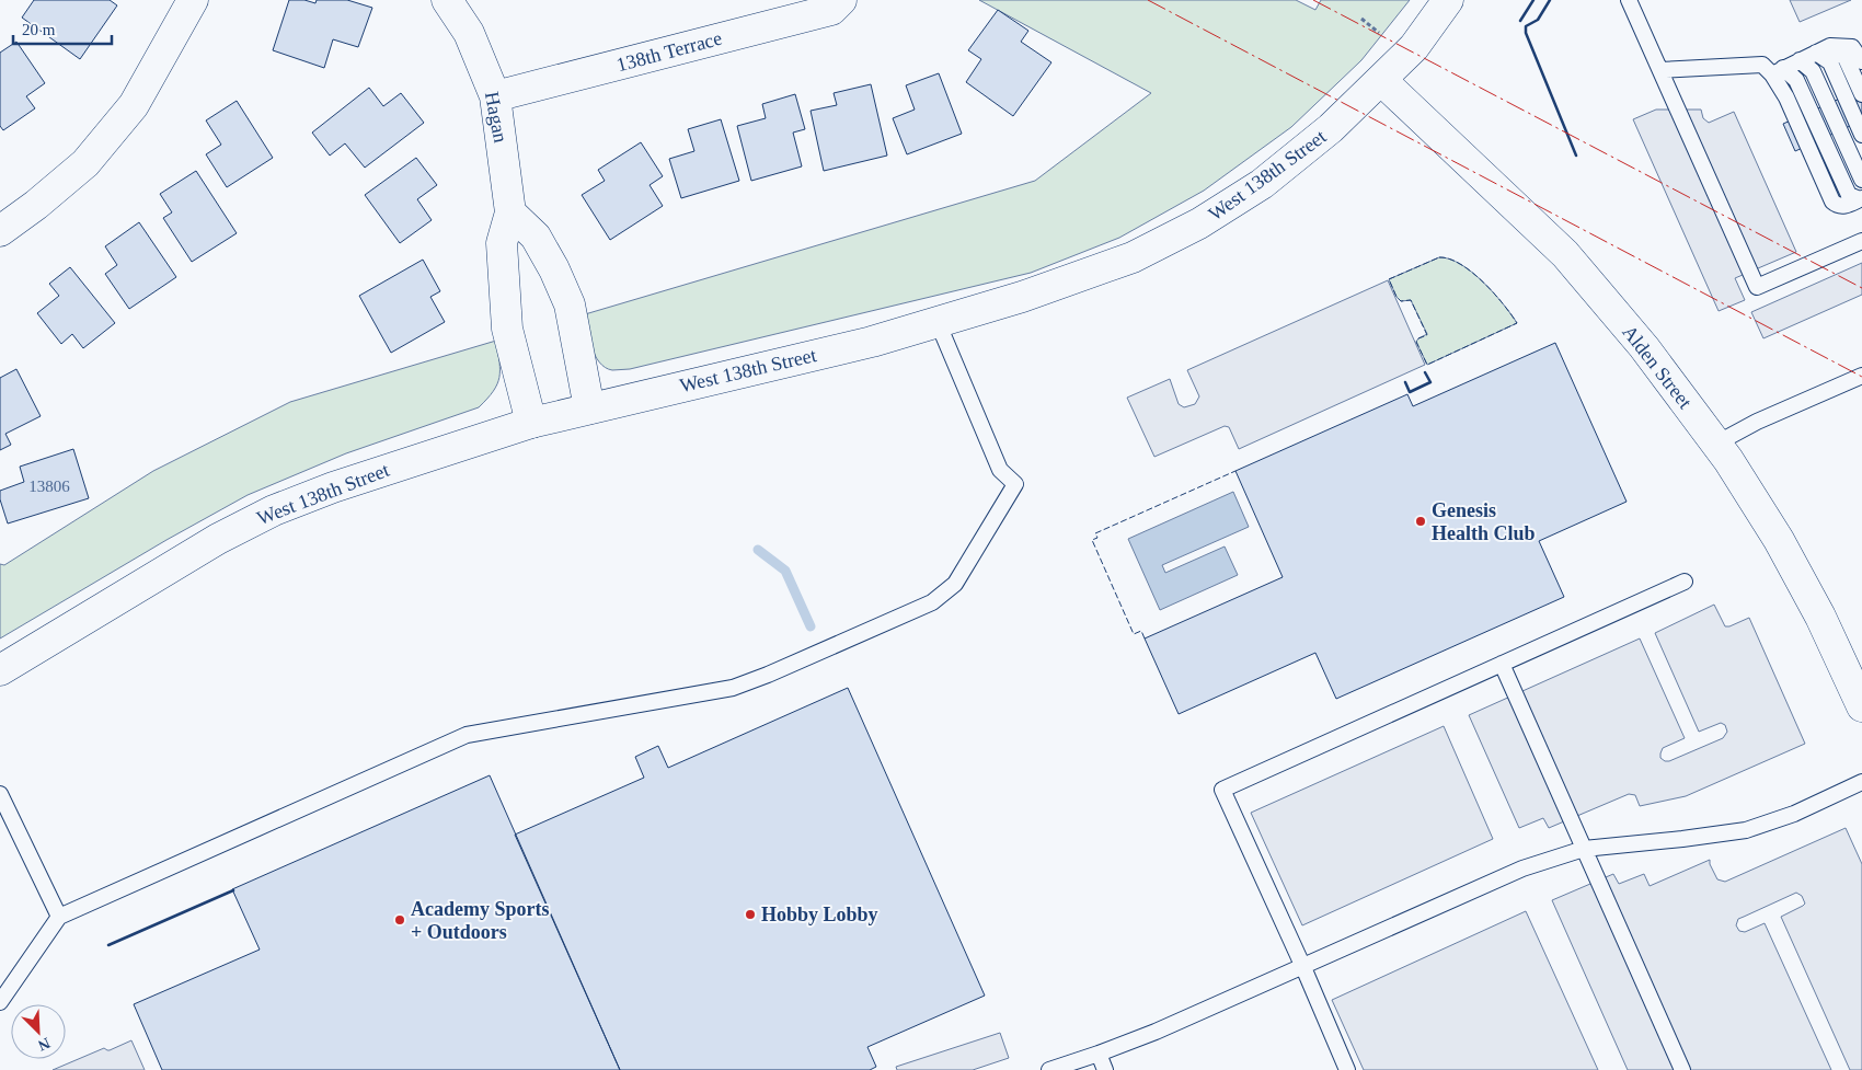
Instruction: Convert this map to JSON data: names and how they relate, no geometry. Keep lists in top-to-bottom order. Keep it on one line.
{"streets":{"street":["138th Terrace","Hagan","West 138th Street","Alden Street"]},"crossings":[["138th Terrace","Hagan"],["Hagan","West 138th Street"],["West 138th Street","Alden Street"]],"places":["Genesis Health Club","Hobby Lobby","Academy Sports + Outdoors"],"house_numbers":["13806"],"scale_bar":"20 m","north":"bottom right"}
